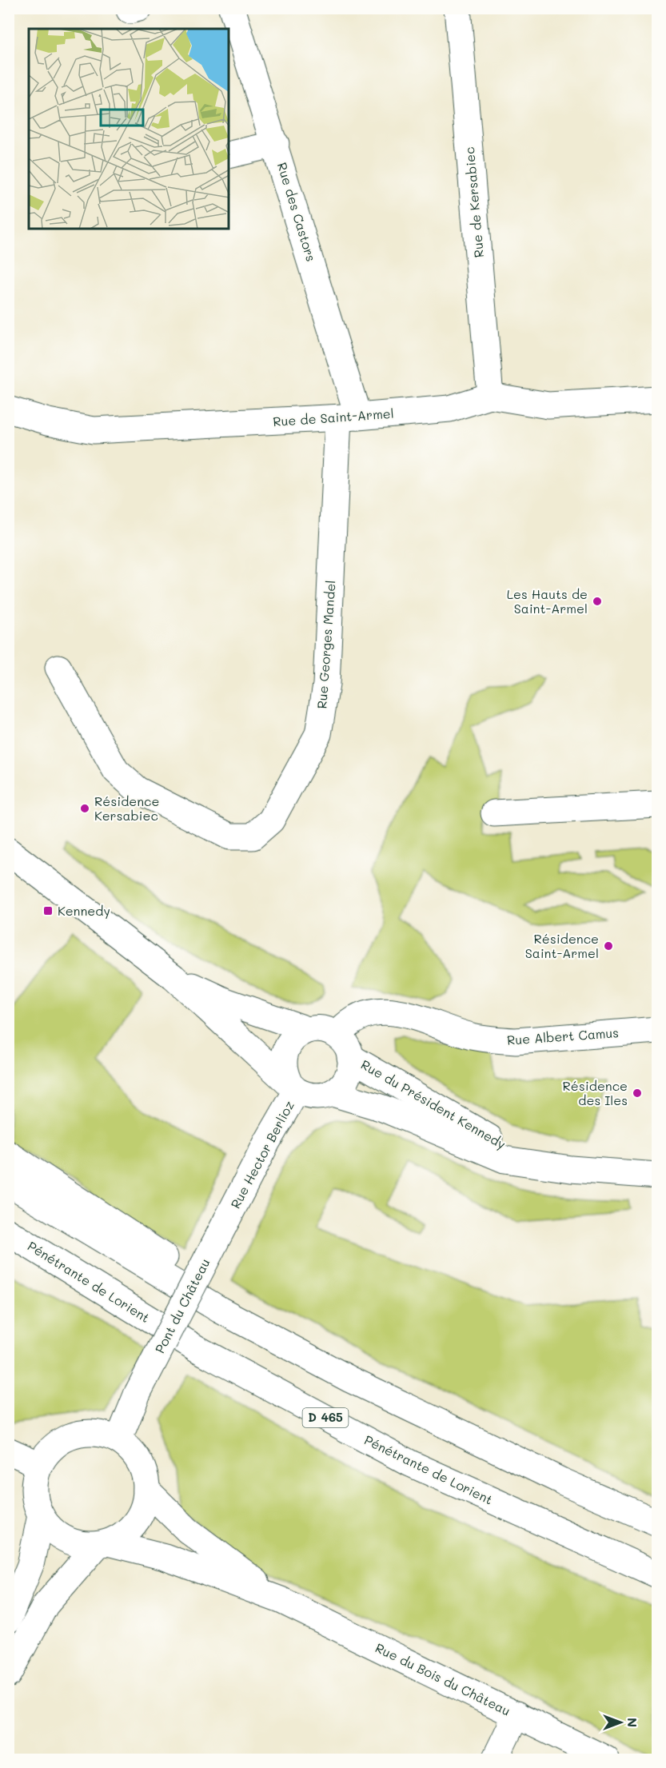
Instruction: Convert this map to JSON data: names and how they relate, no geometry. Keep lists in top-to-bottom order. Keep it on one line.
{"streets":{"main road":["Rue de Kersabiec","Rue des Castors","Rue de Saint-Armel","Rue Georges Mandel","Rue Albert Camus","Rue du Président Kennedy","Rue Hector Berlioz","Pénétrante de Lorient","Pont du Château","D 465","Rue du Bois du Château"]},"crossings":[["Rue de Kersabiec","Rue de Saint-Armel"],["Rue des Castors","Rue de Saint-Armel"],["Rue des Castors","Rue Georges Mandel"],["Rue de Saint-Armel","Rue Georges Mandel"],["Rue Albert Camus","Rue du Président Kennedy"],["Rue Albert Camus","Rue Hector Berlioz"],["Rue du Président Kennedy","Rue Hector Berlioz"],["Rue Hector Berlioz","Pont du Château"],["Pont du Château","Rue du Bois du Château"]],"places":{"other":["Les Hauts de Saint-Armel","Résidence Kersabiec","Résidence Saint-Armel","Résidence des Iles"],"transit":["Kennedy"]},"north":"right"}
